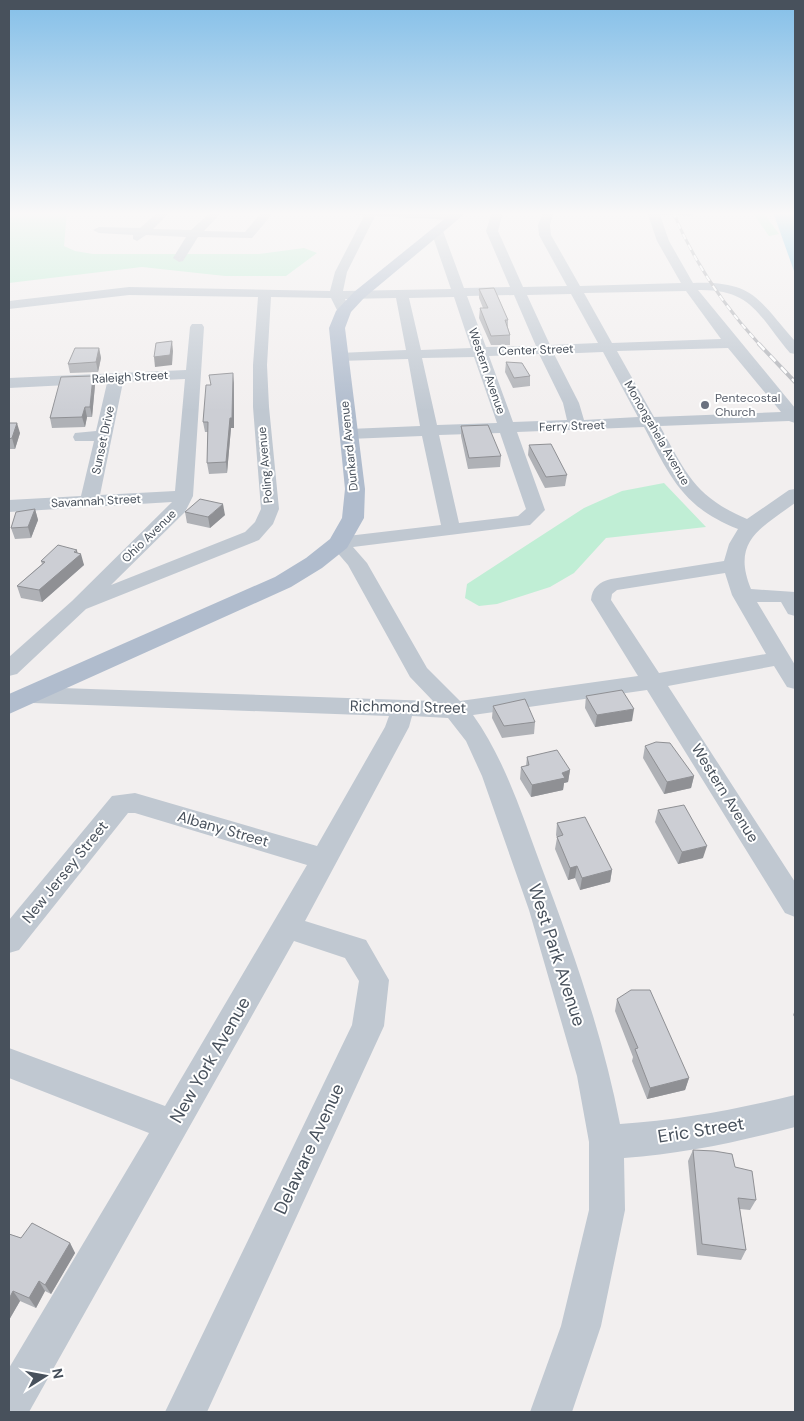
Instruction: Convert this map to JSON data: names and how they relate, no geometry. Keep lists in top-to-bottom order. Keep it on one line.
{"streets":{"main road":["Dunkard Avenue"],"street":["Center Street","Western Avenue","Raleigh Street","Ferry Street","Monongahela Avenue","Sunset Drive","Poling Avenue","Savannah Street","Ohio Avenue","Richmond Street","Albany Street","New Jersey Street","West Park Avenue","New York Avenue","Eric Street","Delaware Avenue"]},"crossings":[["Center Street","Western Avenue"],["Center Street","Monongahela Avenue"],["Center Street","Dunkard Avenue"],["Western Avenue","Ferry Street"],["Western Avenue","Richmond Street"],["Raleigh Street","Sunset Drive"],["Raleigh Street","Ohio Avenue"],["Ferry Street","Monongahela Avenue"],["Ferry Street","Dunkard Avenue"],["Sunset Drive","Savannah Street"],["Dunkard Avenue","Richmond Street"],["Dunkard Avenue","West Park Avenue"],["Poling Avenue","Ohio Avenue"],["Savannah Street","Ohio Avenue"],["Richmond Street","West Park Avenue"],["Richmond Street","New York Avenue"],["Albany Street","New Jersey Street"],["Albany Street","New York Avenue"],["West Park Avenue","Eric Street"],["New York Avenue","Delaware Avenue"]],"places":["Pentecostal Church"],"north":"right"}
